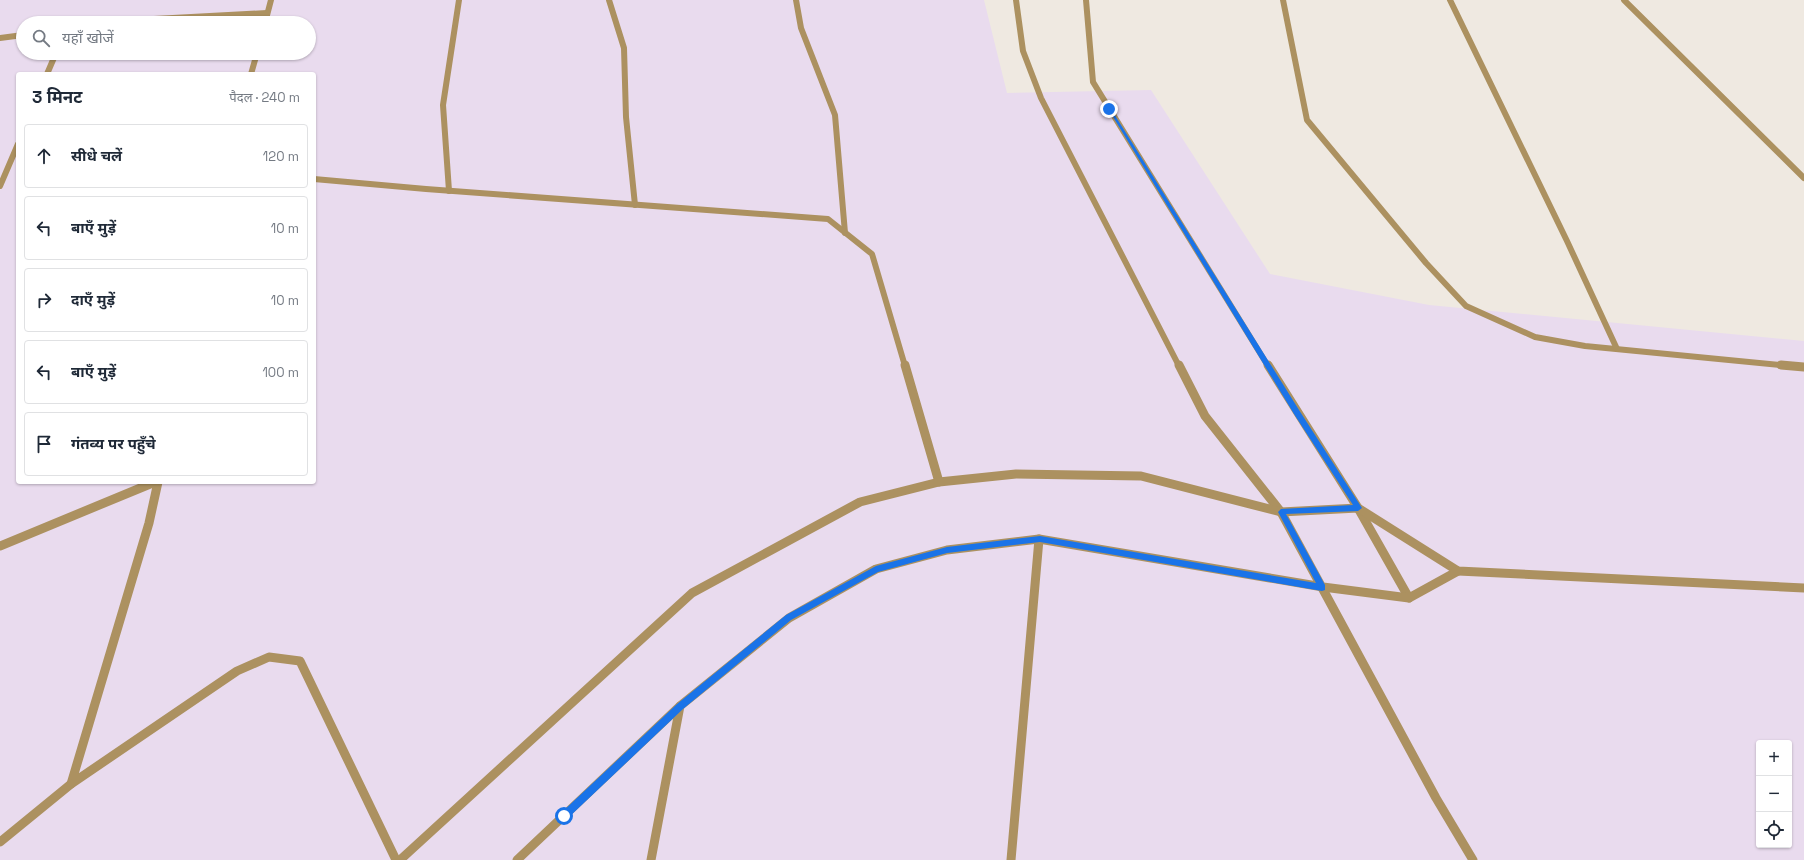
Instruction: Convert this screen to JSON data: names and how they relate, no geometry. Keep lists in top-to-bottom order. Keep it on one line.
{"page":{"search":"यहाँ खोजें","heading":["3 मिनट","पैदल · 240 m"],"list":[["सीधे चलें","120 m"],["बाएँ मुड़ें","10 m"],["दाएँ मुड़ें","10 m"],["बाएँ मुड़ें","100 m"],"गंतव्य पर पहुँचे"],"map_buttons":["+","−"]}}
